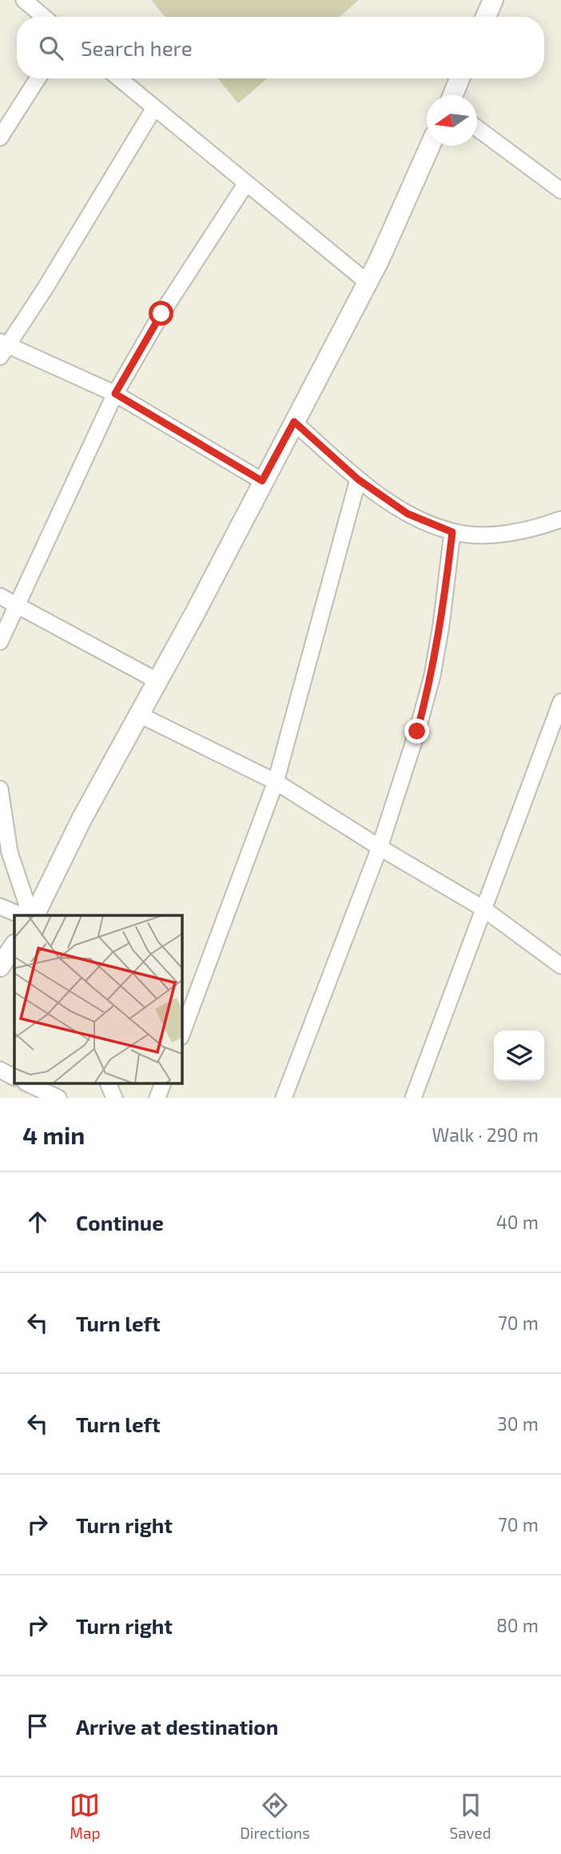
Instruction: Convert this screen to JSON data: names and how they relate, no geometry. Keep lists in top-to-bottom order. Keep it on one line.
{"north":"left","page":{"search":"Search here","heading":["4 min","Walk · 290 m"],"list":[["Continue","40 m"],["Turn left","70 m"],["Turn left","30 m"],["Turn right","70 m"],["Turn right","80 m"],"Arrive at destination"],"nav":["Map","Directions","Saved"]}}
